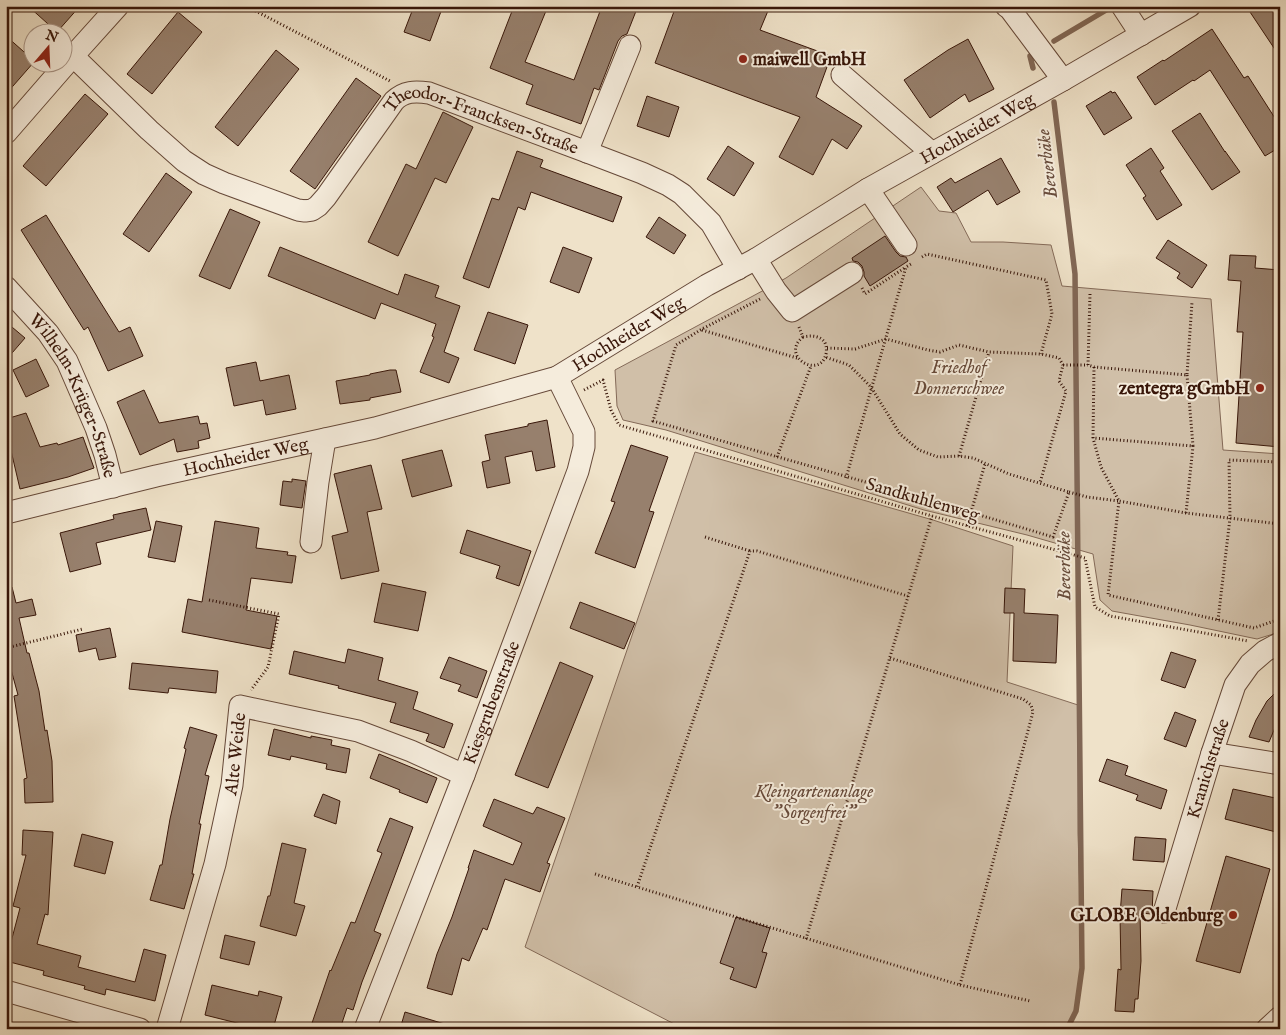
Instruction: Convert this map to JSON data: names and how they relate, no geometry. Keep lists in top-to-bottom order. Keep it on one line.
{"streets":{"street":["Hochheider Weg","Theodor-Francksen-Straße","Wilhelm-Krüger-Straße","Kiesgrubenstraße","Alte Weide","Kranichstraße"],"path":["Sandkuhlenweg"]},"crossings":[["Hochheider Weg","Theodor-Francksen-Straße"],["Hochheider Weg","Wilhelm-Krüger-Straße"],["Hochheider Weg","Kiesgrubenstraße"],["Sandkuhlenweg","Kiesgrubenstraße"],["Sandkuhlenweg","Kranichstraße"],["Kiesgrubenstraße","Alte Weide"]],"water":["Beverbäke"],"parks":["Friedhof Donnerschwee","Kleingartenanlage \"Sorgenfrei\""],"places":["maiwell GmbH","zentegra gGmbH","GLOBE Oldenburg"],"north":"top"}
